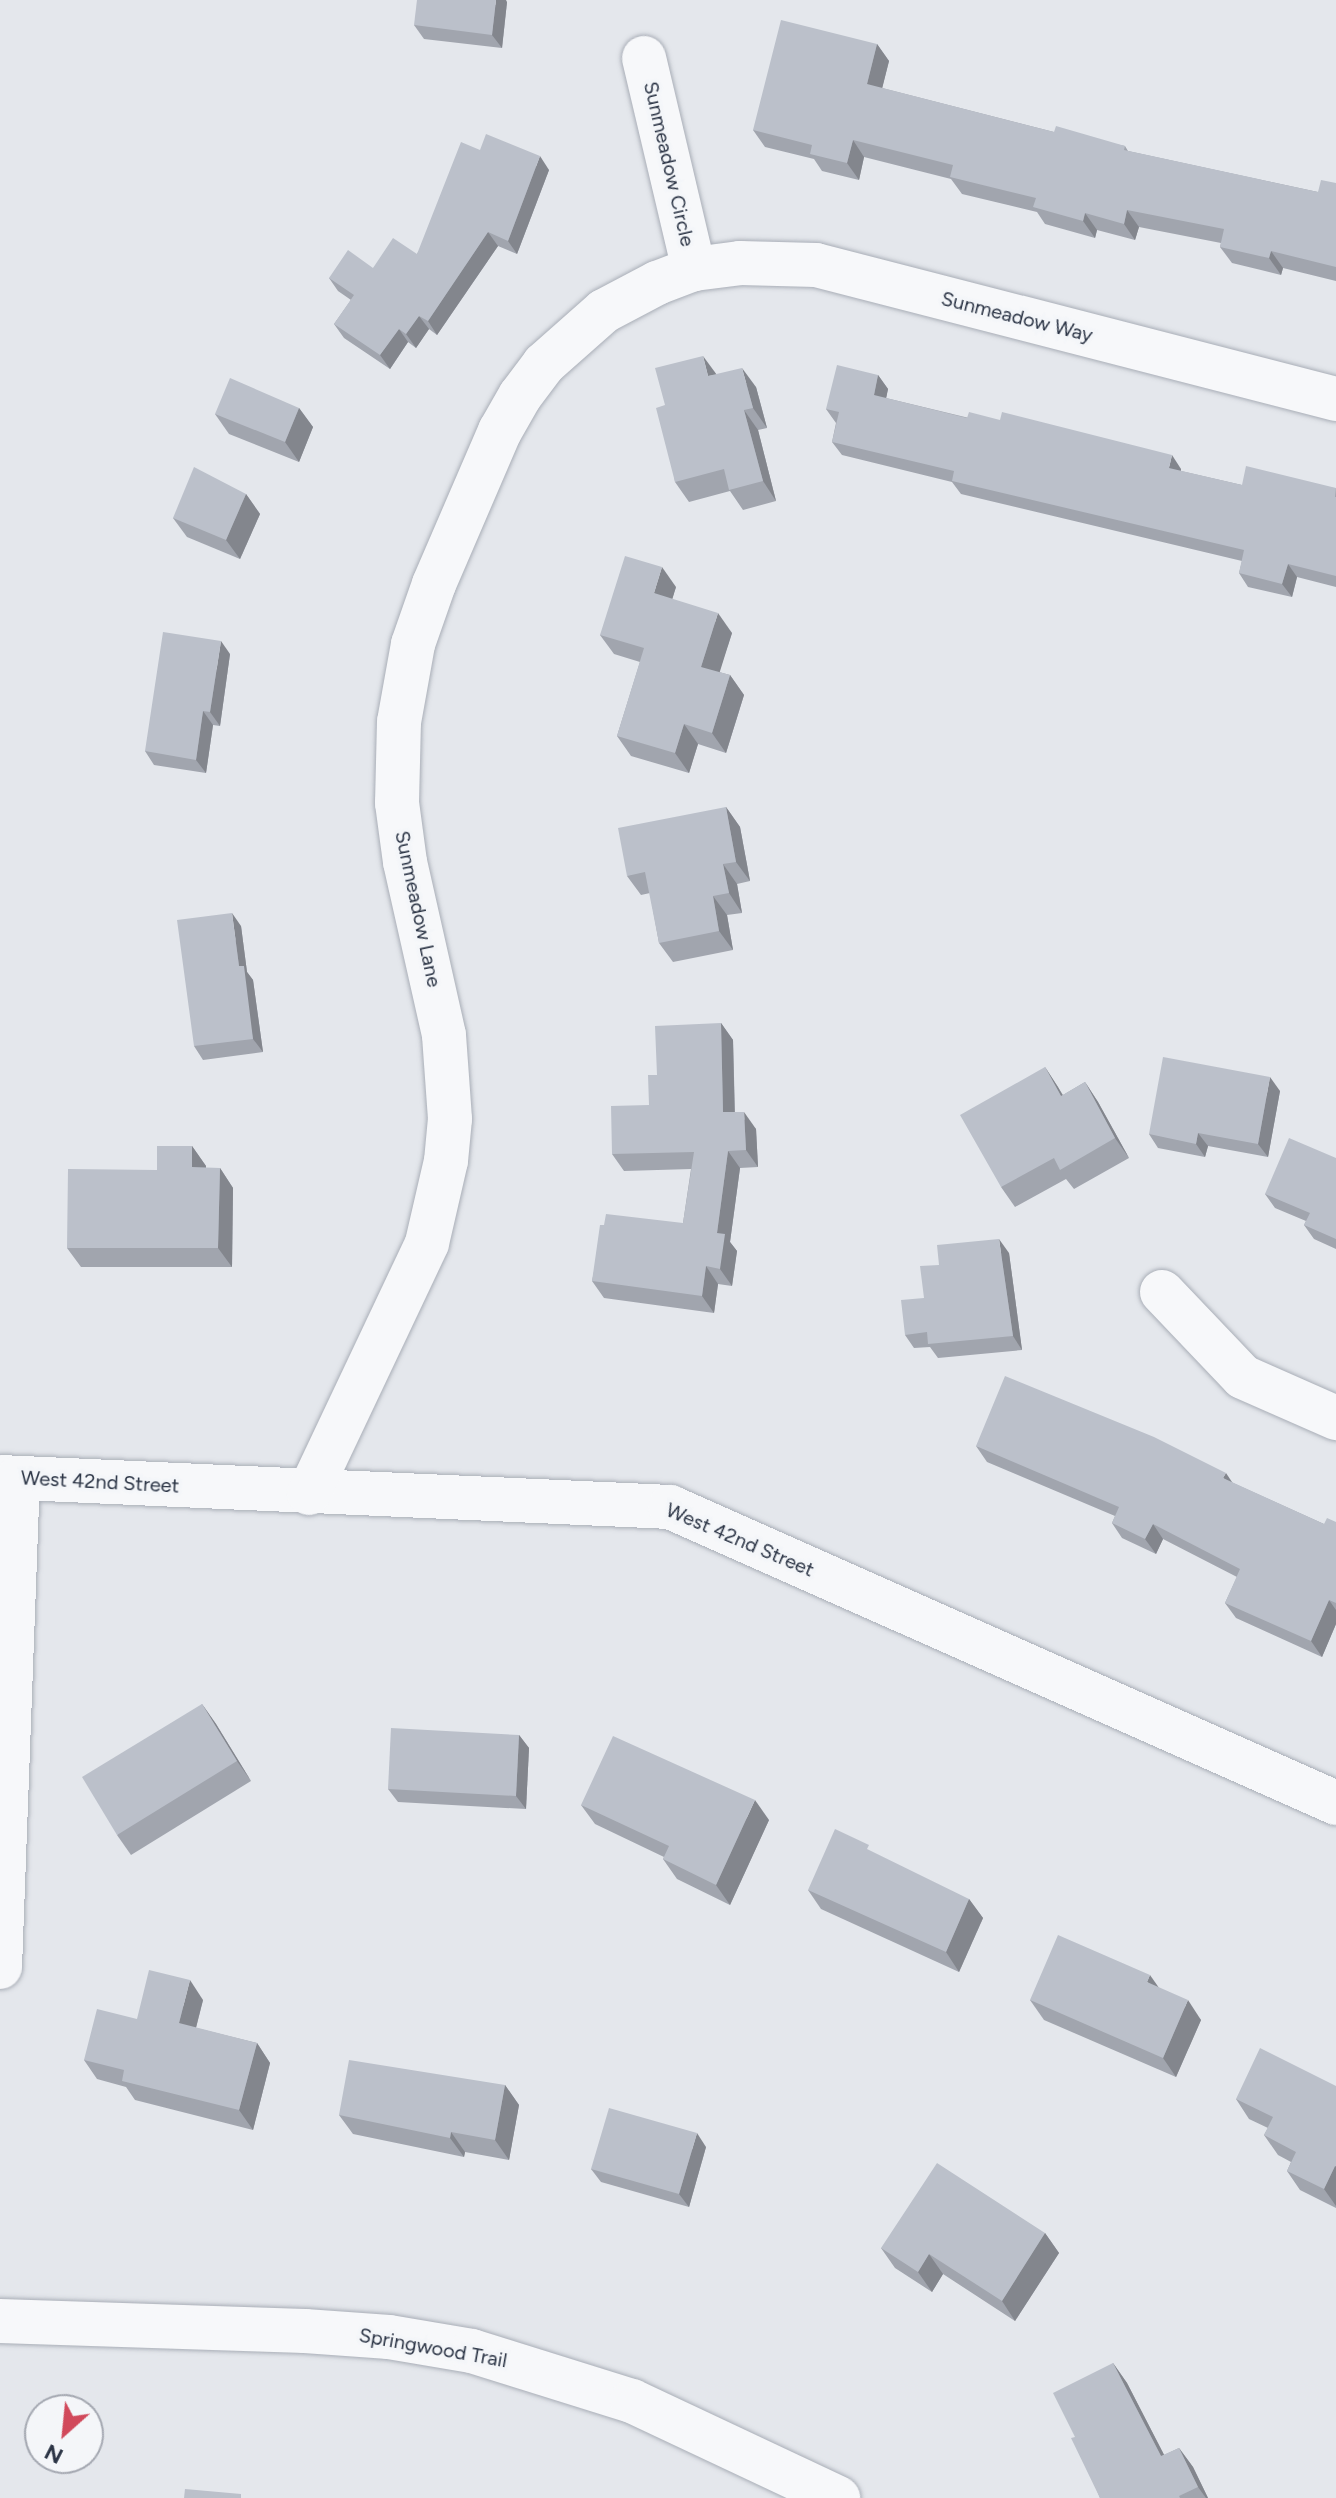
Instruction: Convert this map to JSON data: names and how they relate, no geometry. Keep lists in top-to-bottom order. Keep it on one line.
{"streets":{"street":["Sunmeadow Circle","Sunmeadow Way","Sunmeadow Lane","West 42nd Street","Springwood Trail"]},"crossings":[["Sunmeadow Circle","Sunmeadow Way"],["Sunmeadow Circle","Sunmeadow Lane"],["Sunmeadow Way","Sunmeadow Lane"],["Sunmeadow Lane","West 42nd Street"]],"north":"bottom left"}
